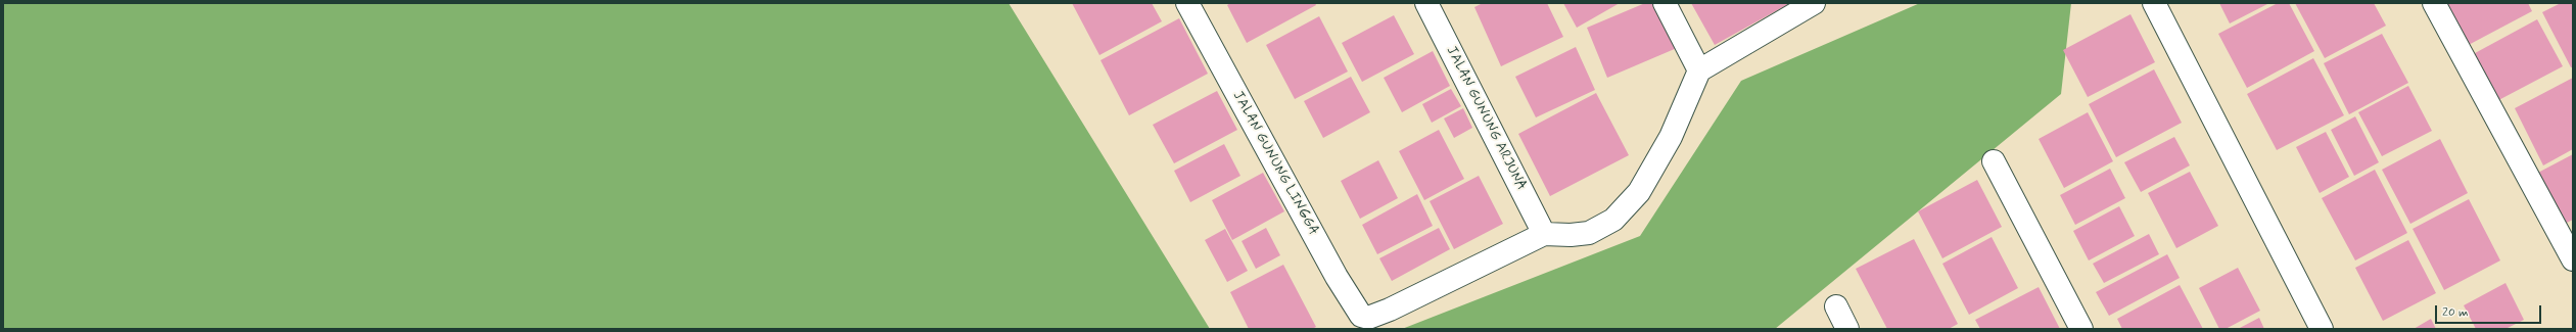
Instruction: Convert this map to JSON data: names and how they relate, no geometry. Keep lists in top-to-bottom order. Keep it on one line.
{"streets":{"street":["JALAN GUNUNG ARJUNA","JALAN GUNUNG LINGGA"]},"scale_bar":"20 m"}
